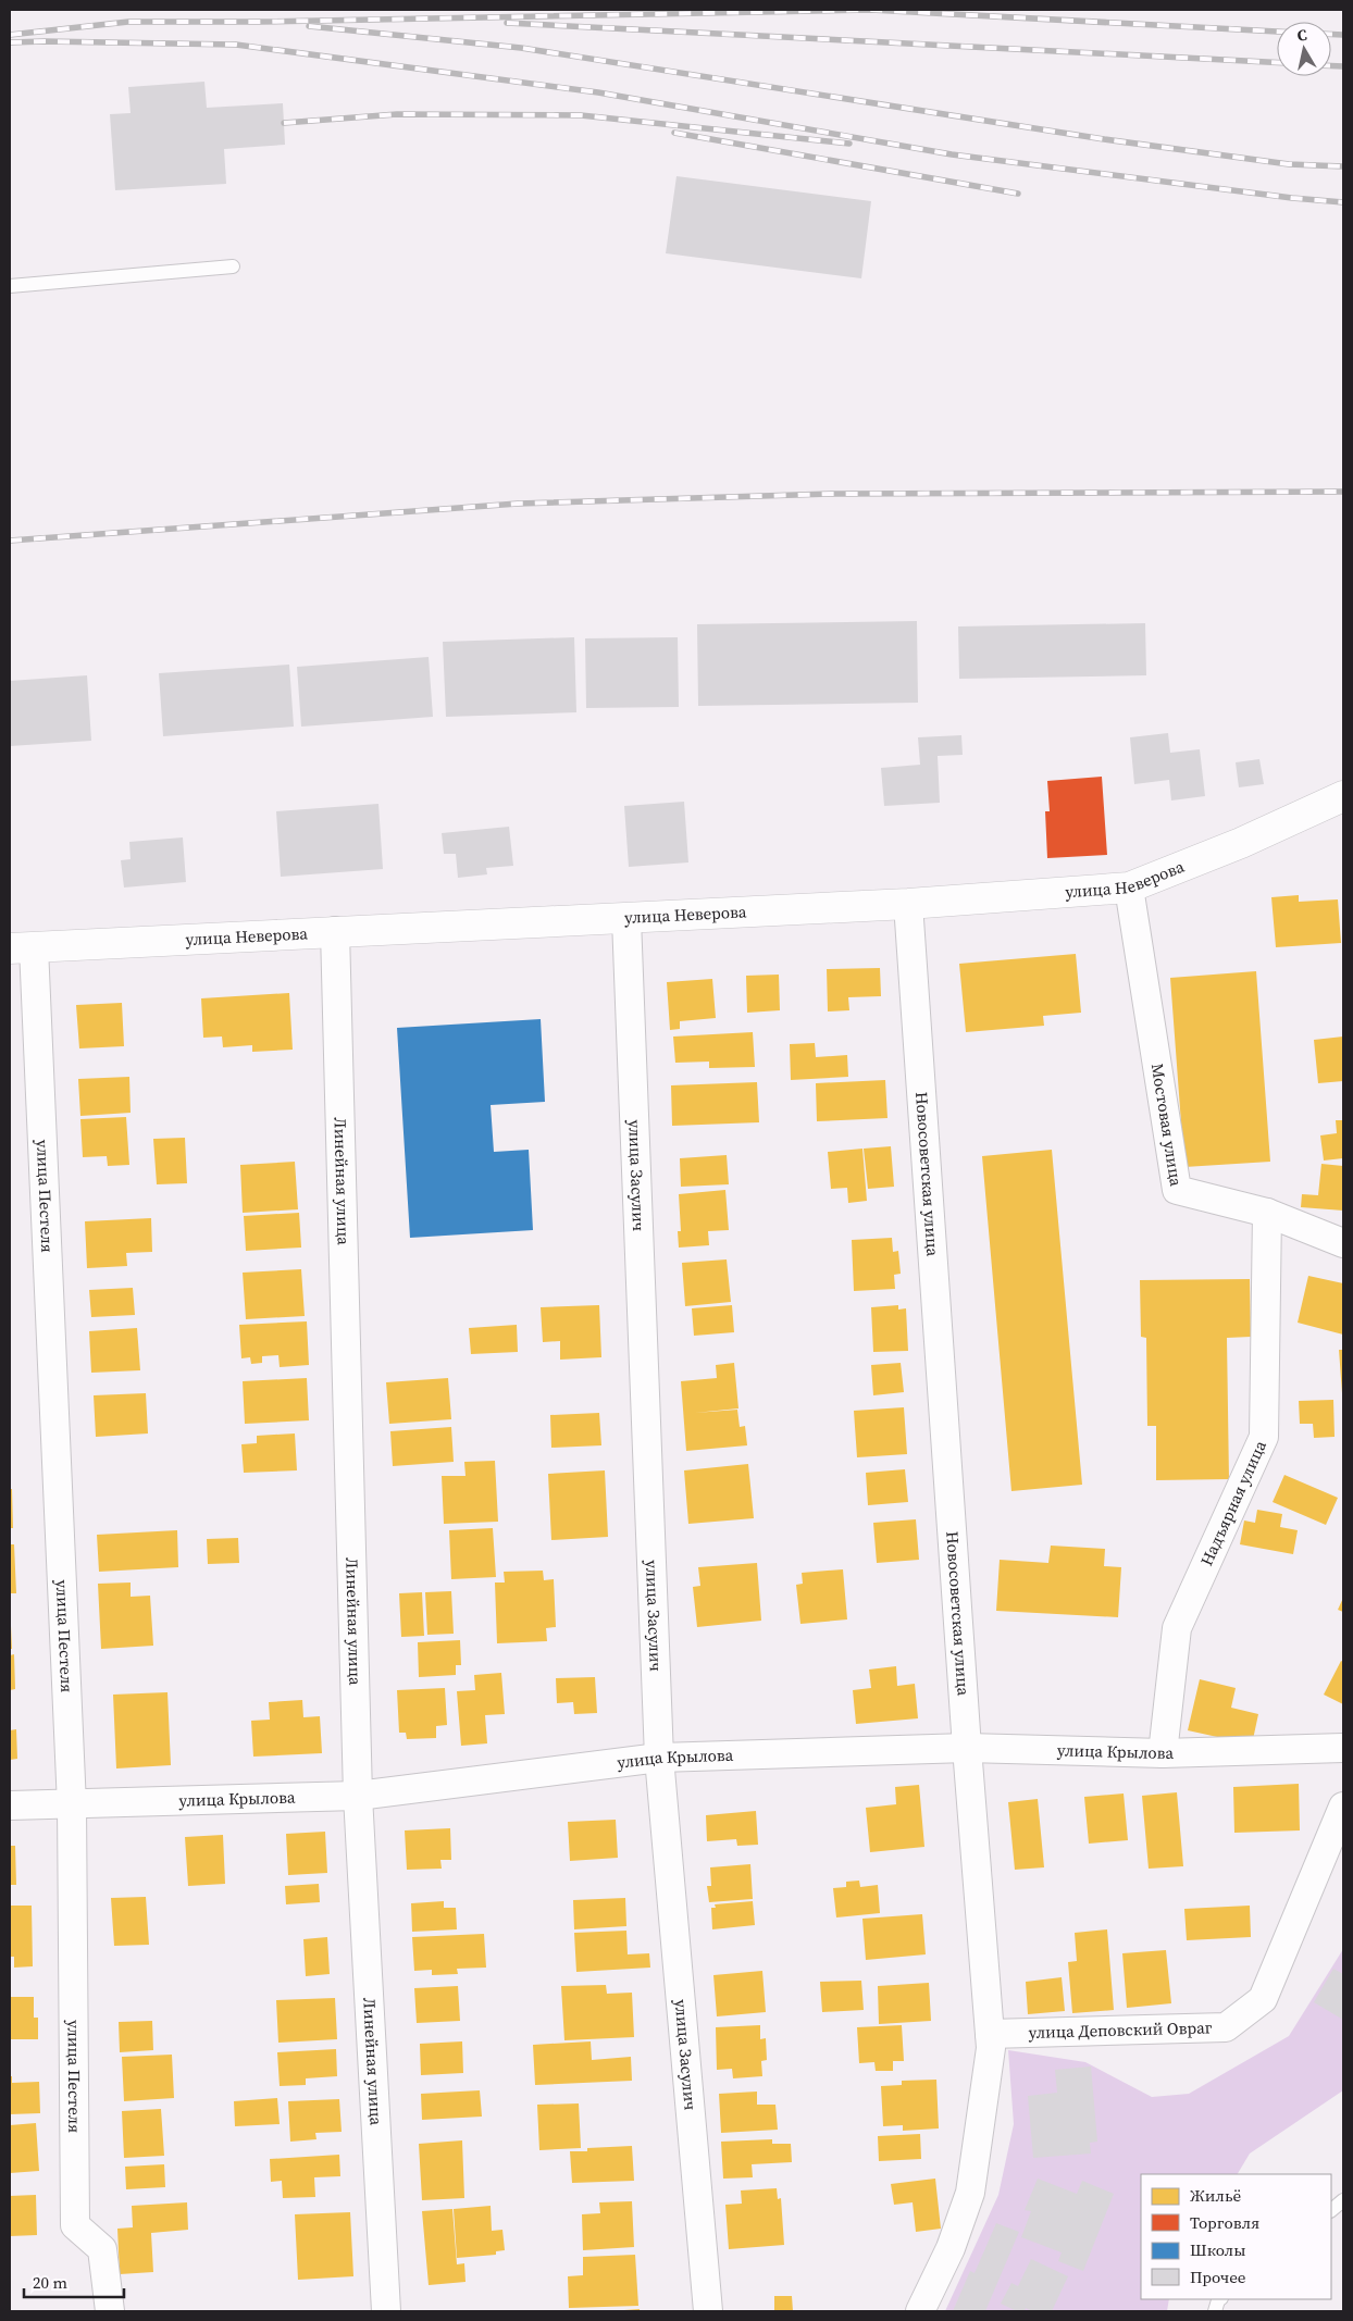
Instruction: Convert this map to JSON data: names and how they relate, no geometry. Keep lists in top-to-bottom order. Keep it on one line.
{"streets":{"street":["улица Неверова","Мостовая улица","Новосоветская улица","улица Засулич","Линейная улица","улица Пестеля","Надъярная улица","улица Крылова","улица Деповский Овраг"]},"crossings":[["улица Неверова","Мостовая улица"],["улица Неверова","Новосоветская улица"],["улица Неверова","улица Засулич"],["улица Неверова","Линейная улица"],["улица Неверова","улица Пестеля"],["Мостовая улица","Надъярная улица"],["Новосоветская улица","улица Крылова"],["Новосоветская улица","улица Деповский Овраг"],["улица Засулич","улица Крылова"],["Линейная улица","улица Крылова"],["улица Пестеля","улица Крылова"],["Надъярная улица","улица Крылова"]],"legend":["Жильё","Торговля","Школы","Прочее"],"scale_bar":"20 m","north":"top"}
